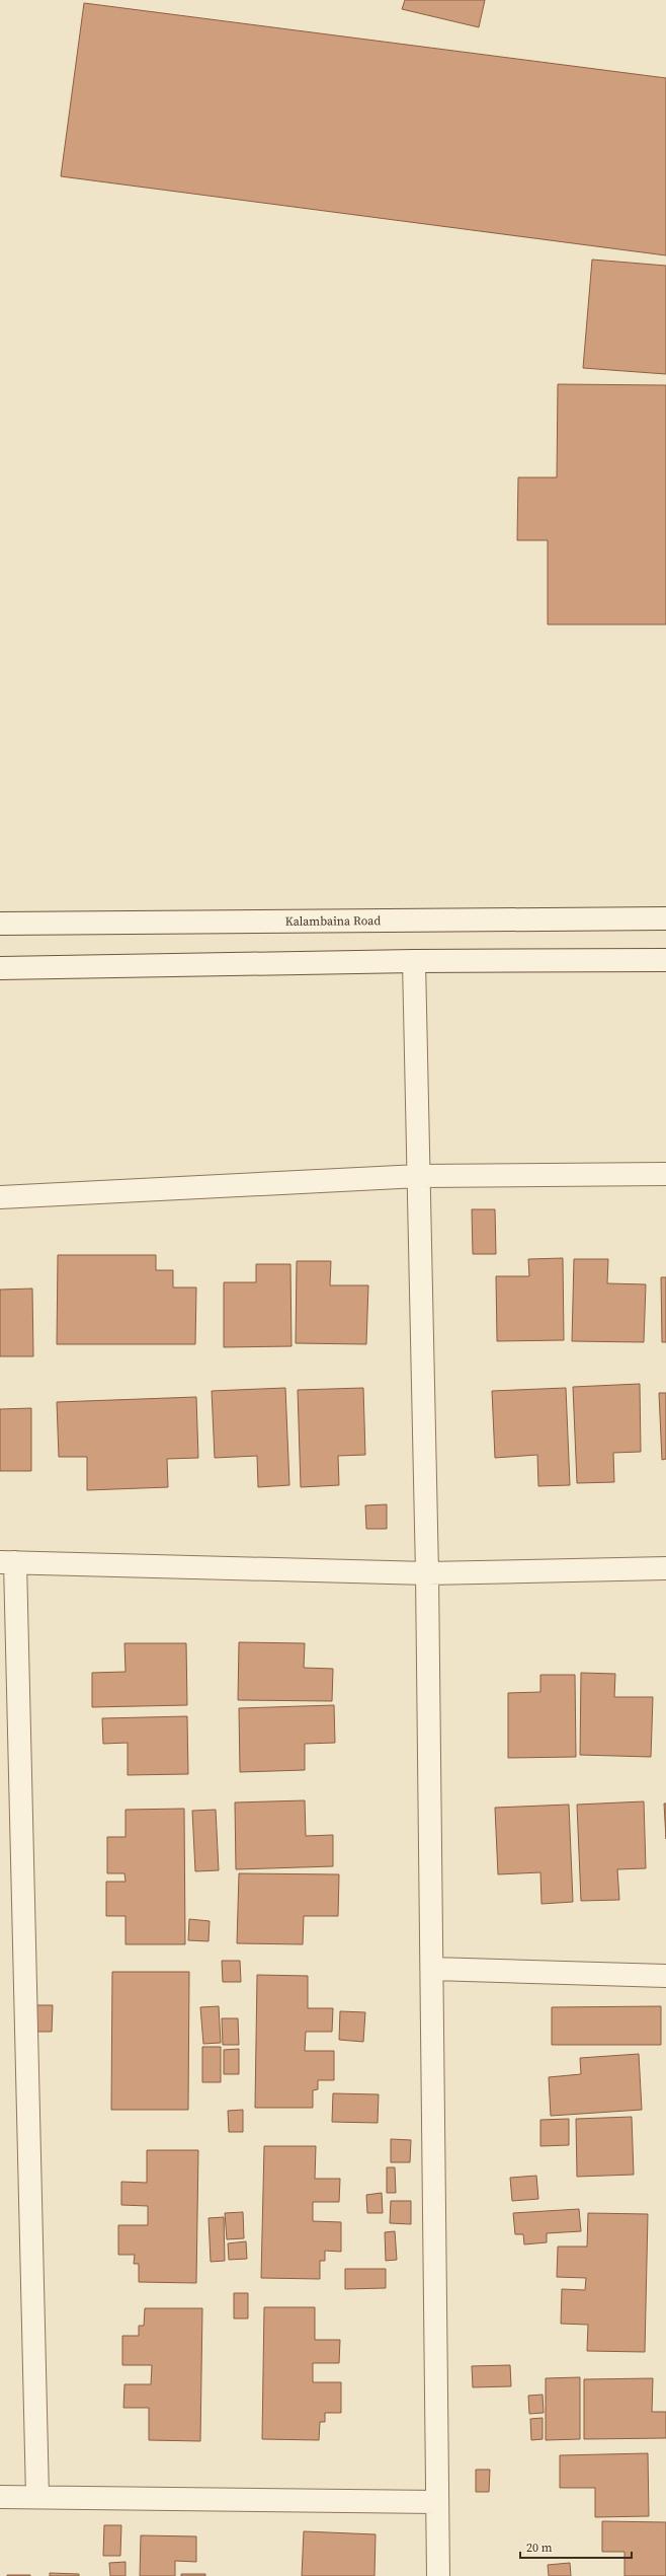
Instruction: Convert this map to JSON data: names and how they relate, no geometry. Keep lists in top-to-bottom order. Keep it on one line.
{"streets":{"street":["Kalambaina Road"]},"scale_bar":"20 m"}
